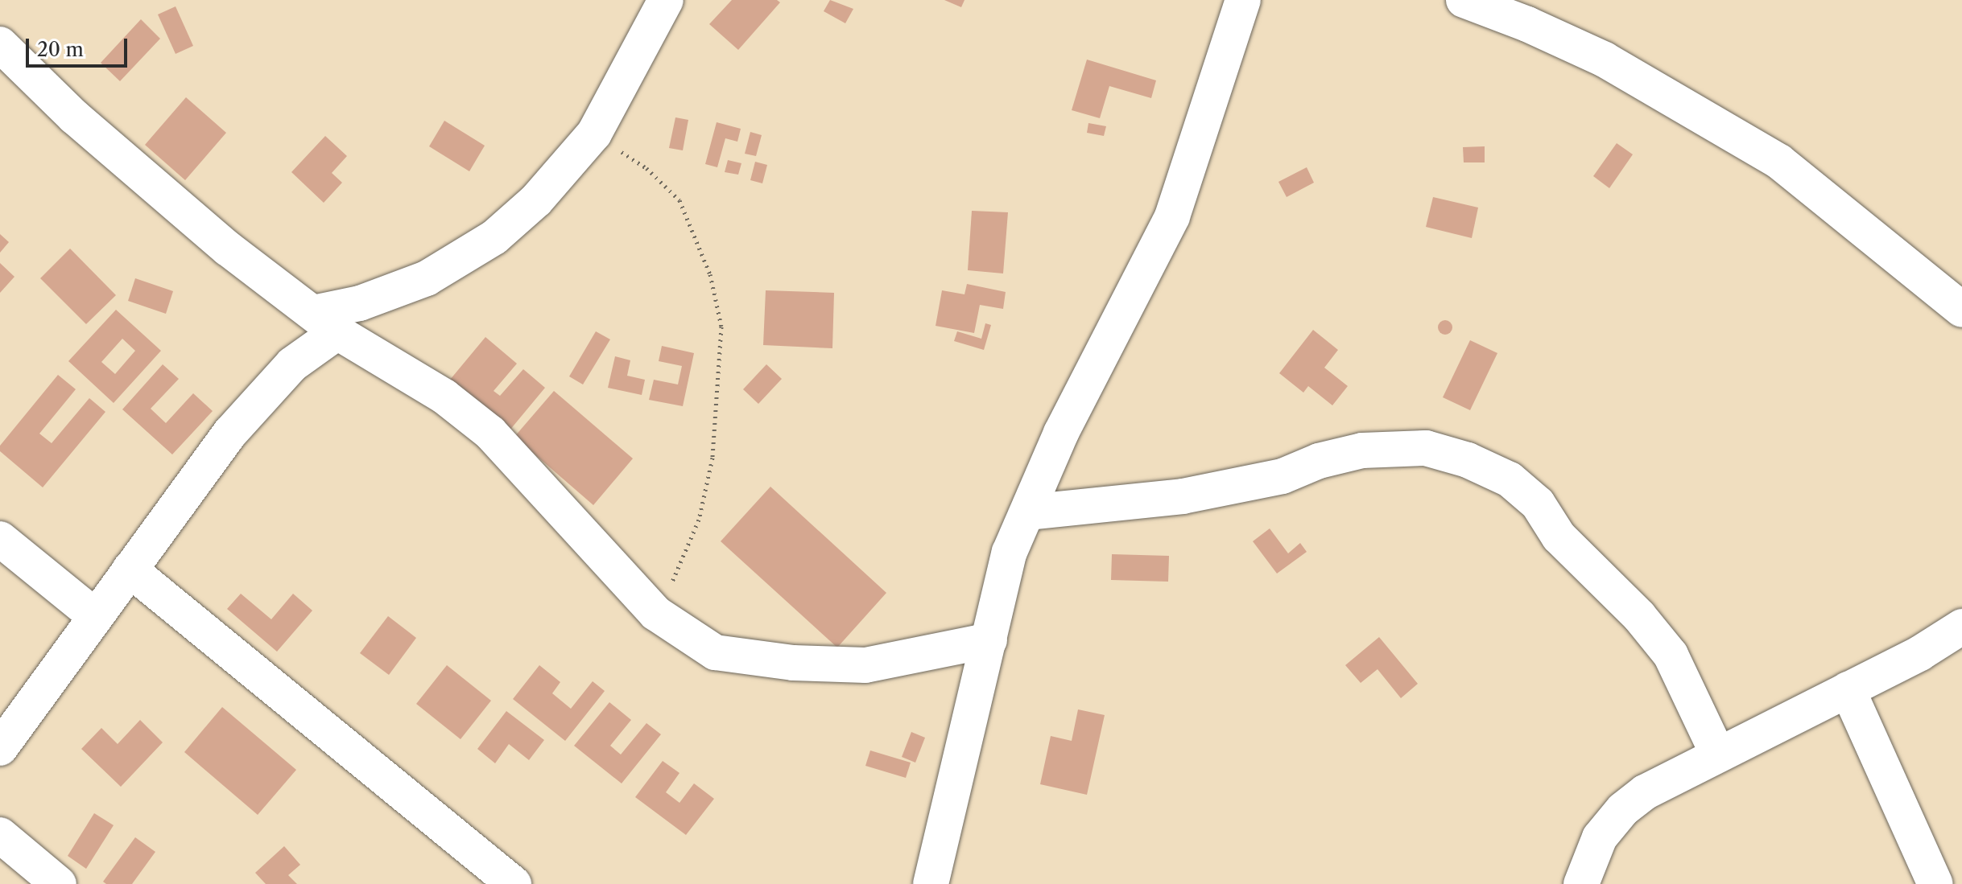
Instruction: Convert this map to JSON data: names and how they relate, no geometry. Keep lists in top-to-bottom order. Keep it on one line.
{"scale_bar":"20 m"}
